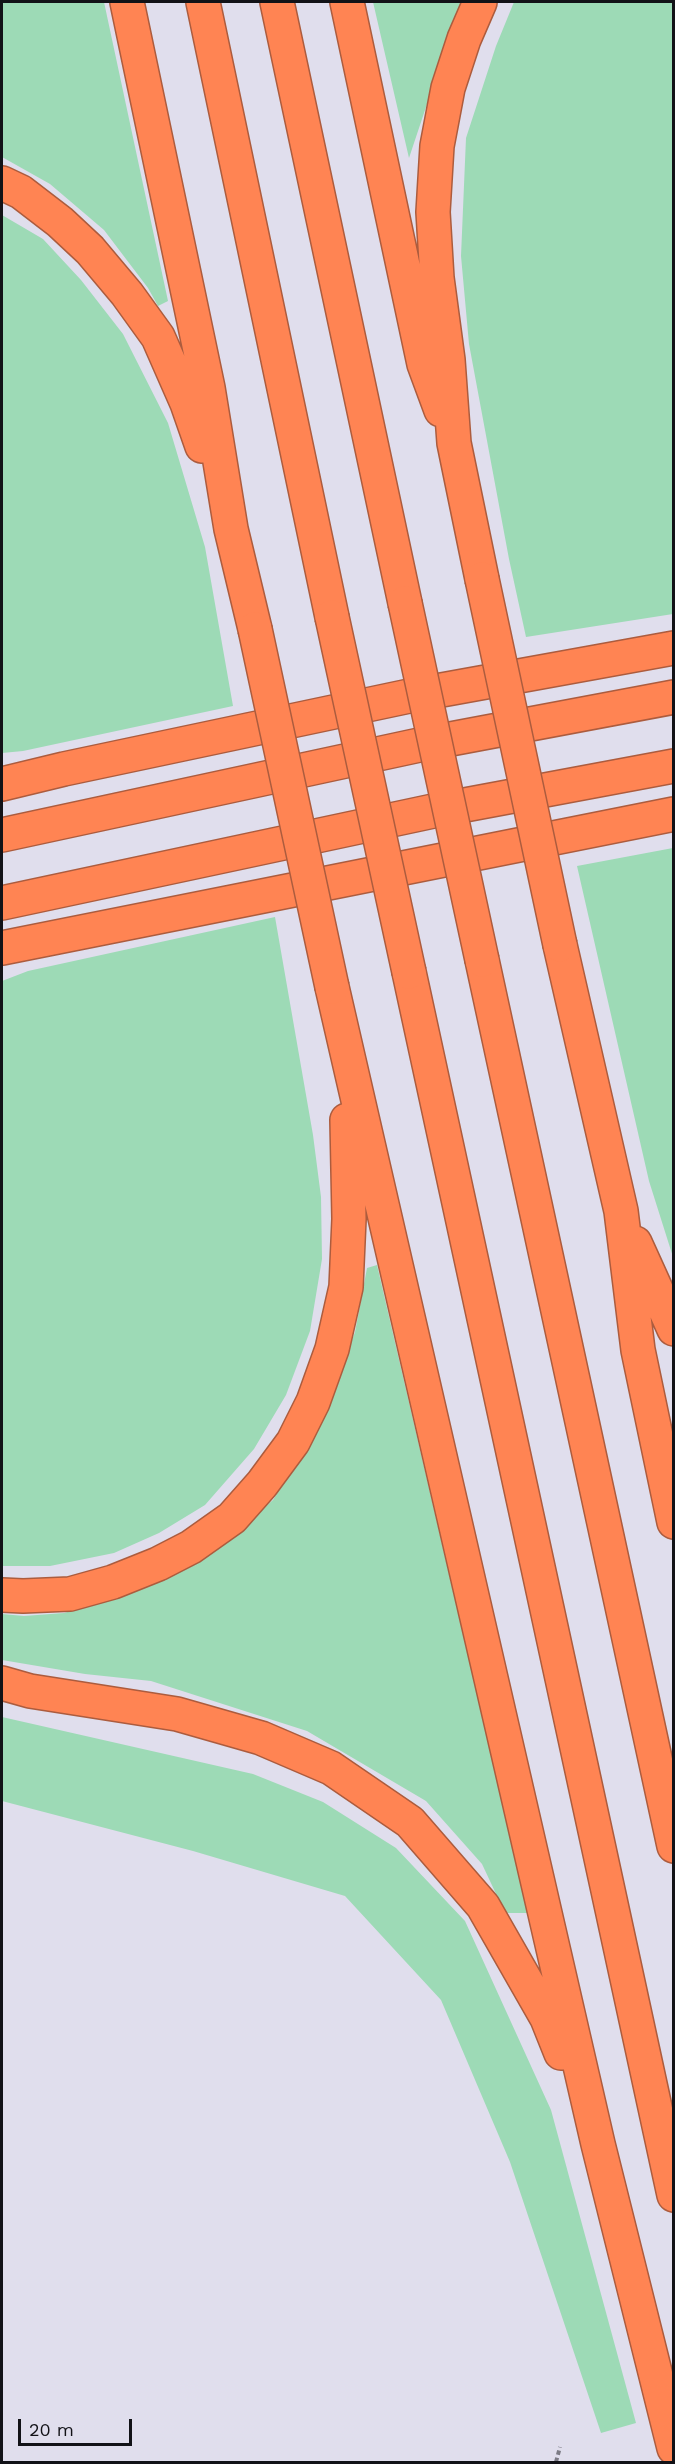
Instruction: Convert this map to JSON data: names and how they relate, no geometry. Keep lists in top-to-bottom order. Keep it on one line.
{"scale_bar":"20 m"}
